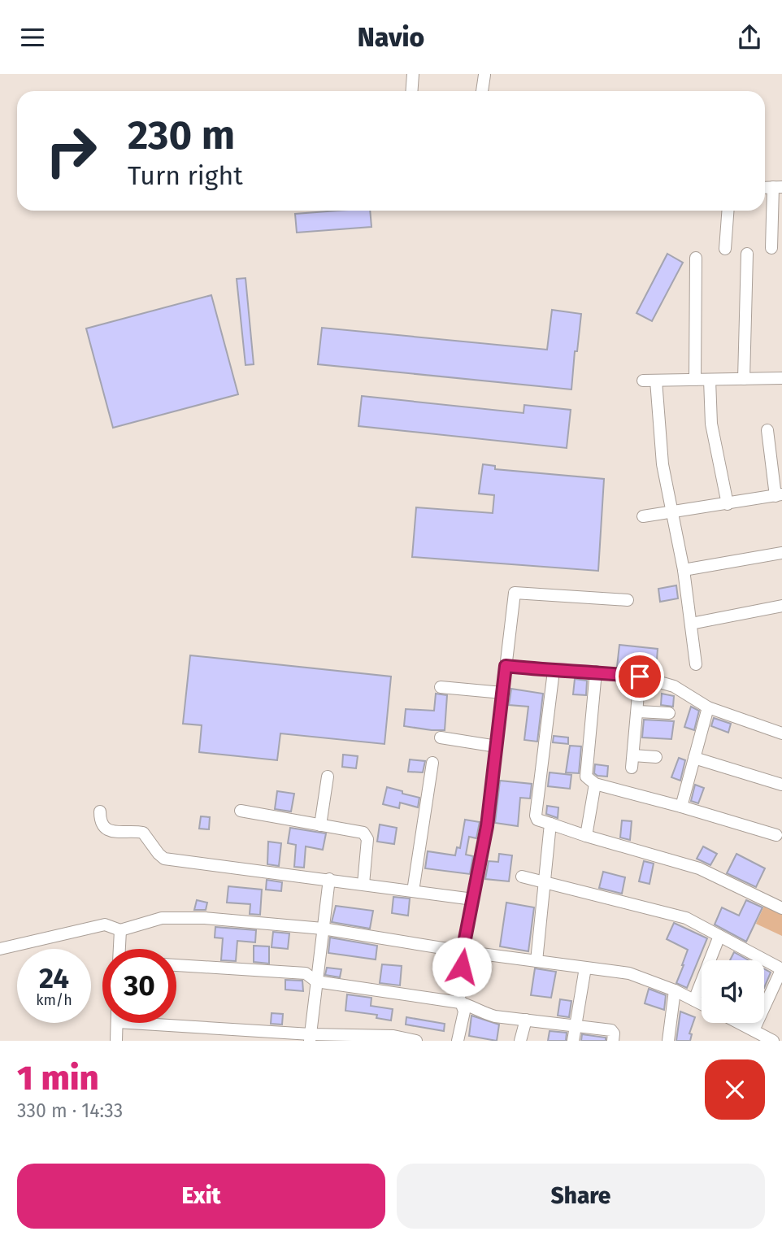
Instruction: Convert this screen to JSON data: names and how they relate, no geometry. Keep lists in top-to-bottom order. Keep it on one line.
{"page":{"header":"Navio","turn":["230 m","Turn right"],"speed":"24 km/h","limit":"30","heading":["1 min","330 m · 14:33"],"buttons":["Exit","Share"]}}
